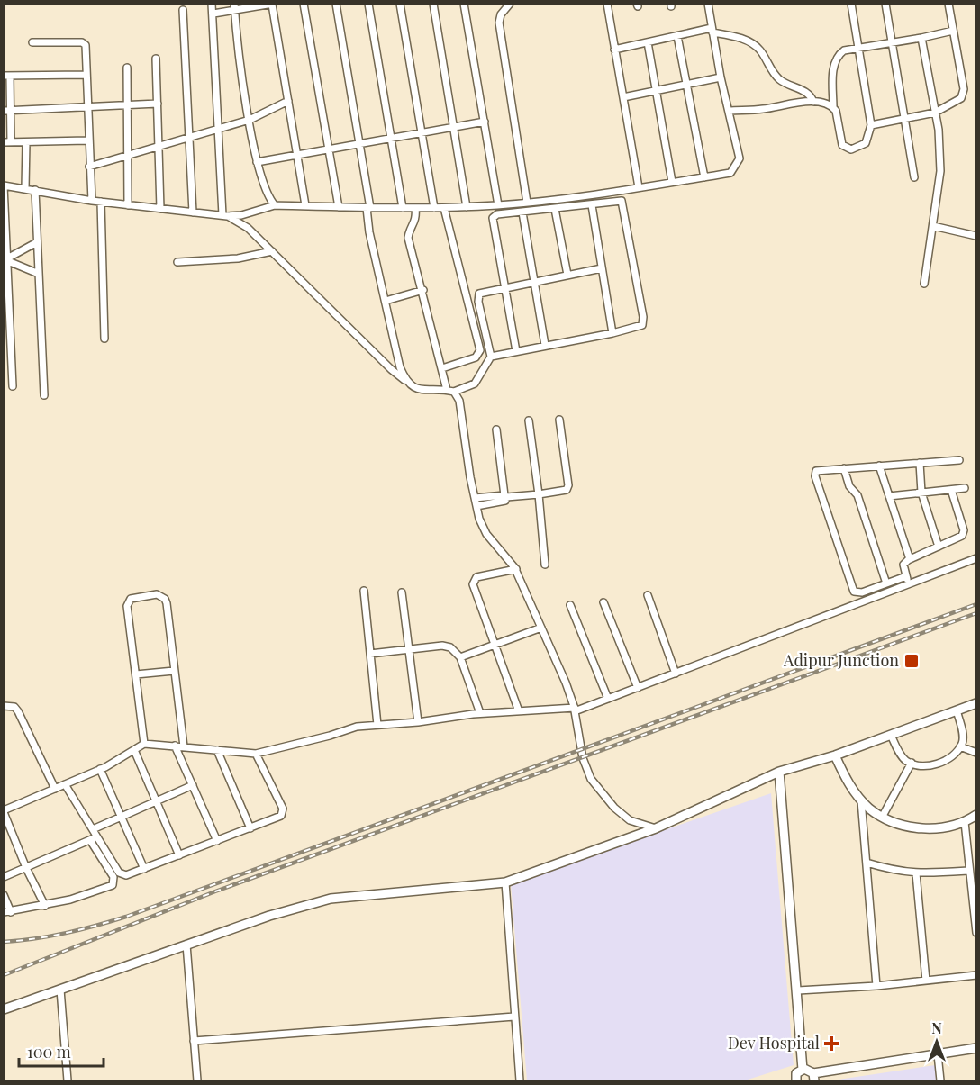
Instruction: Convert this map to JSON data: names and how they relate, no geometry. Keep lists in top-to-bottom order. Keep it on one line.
{"places":{"transit":["Adipur Junction"],"health":["Dev Hospital"]},"scale_bar":"100 m","north":"top"}
